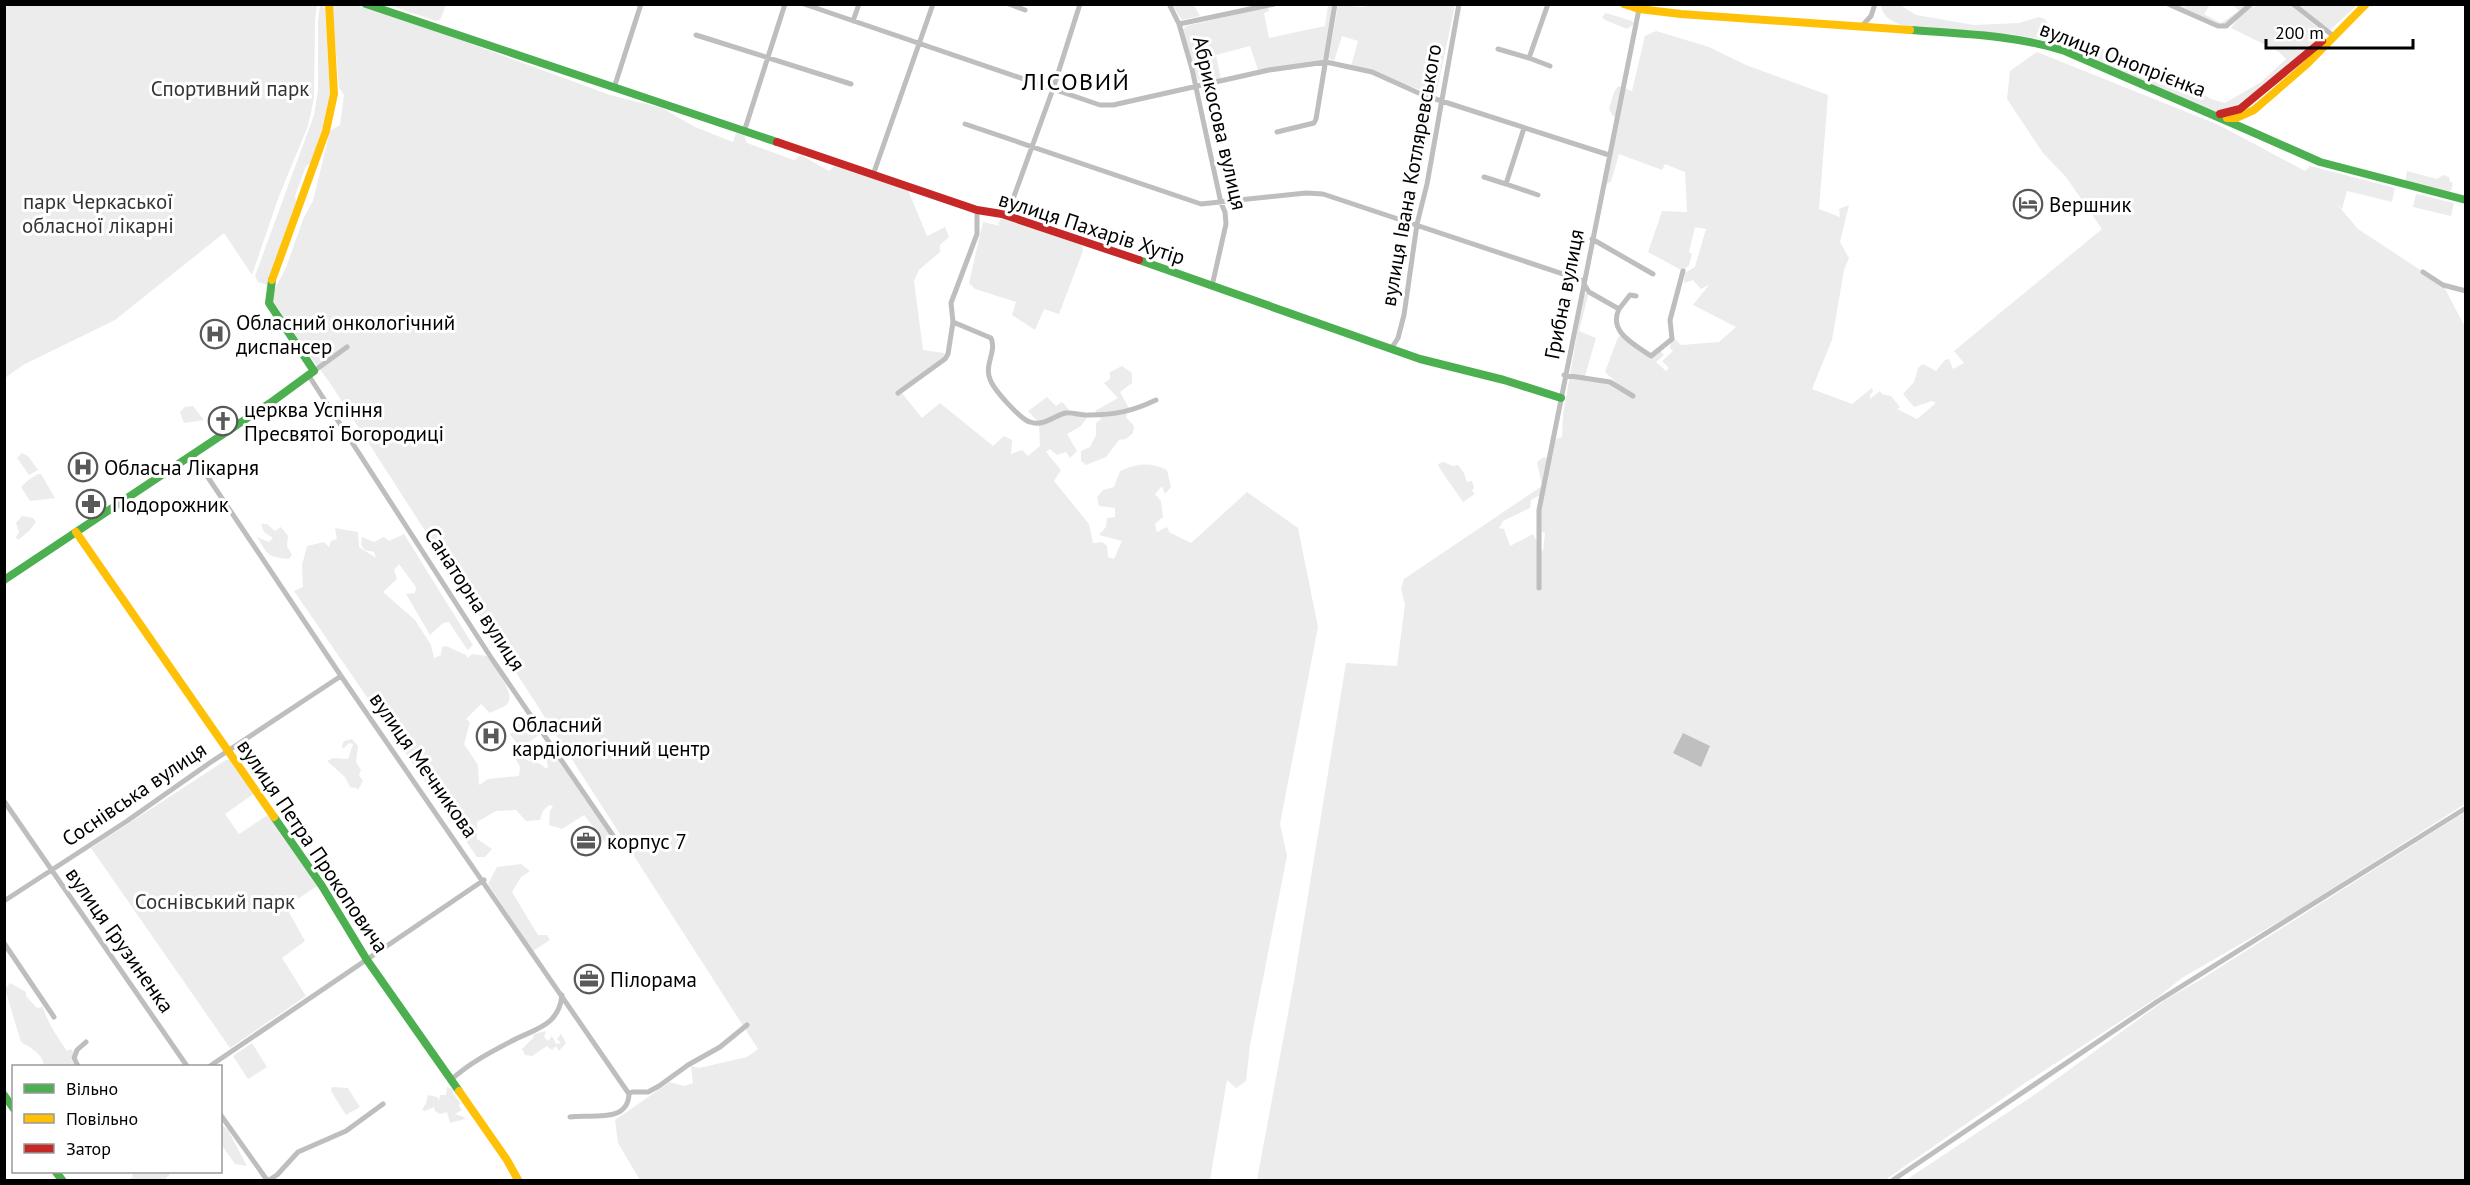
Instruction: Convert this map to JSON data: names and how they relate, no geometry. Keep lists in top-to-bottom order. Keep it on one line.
{"streets":{"street":["вулиця Онопрієнка","Абрикосова вулиця","вулиця Івана Котляревського","вулиця Пахарів Хутір","Грибна вулиця","Санаторна вулиця","вулиця Мечникова","Соснівська вулиця","вулиця Петра Прокоповича","вулиця Грузиненка"]},"crossings":[["вулиця Онопрієнка","Грибна вулиця"],["Абрикосова вулиця","вулиця Пахарів Хутір"],["вулиця Івана Котляревського","вулиця Пахарів Хутір"],["вулиця Пахарів Хутір","Грибна вулиця"],["вулиця Мечникова","Соснівська вулиця"],["Соснівська вулиця","вулиця Петра Прокоповича"],["Соснівська вулиця","вулиця Грузиненка"]],"districts":["ЛІСОВИЙ"],"parks":["Спортивний парк","парк Черкаської обласної лікарні","Соснівський парк"],"places":{"hotel":["Вершник"],"hospital":["Обласний онкологічний диспансер","Обласна Лікарня","Обласний кардіологічний центр"],"church":["церква Успіння Пресвятої Богородиці"],"pharmacy":["Подорожник"],"office":["корпус 7","Пілорама"]},"legend":["Вільно","Повільно","Затор"],"scale_bar":"200 m"}
